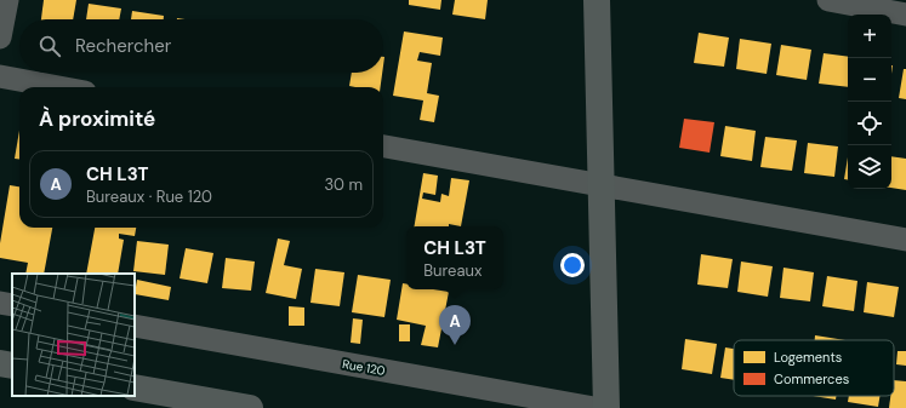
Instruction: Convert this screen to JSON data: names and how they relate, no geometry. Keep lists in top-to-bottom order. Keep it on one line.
{"streets":{"street":["Rue 120"]},"legend":["Logements","Commerces"],"page":{"map_buttons":["+","−"],"search":"Rechercher","heading":"À proximité","list":[{"mark":"A","name":"CH L3T","note":"Bureaux · Rue 120","value":"30 m"}],"popup":["CH L3T","Bureaux"],"pins":"A"}}
